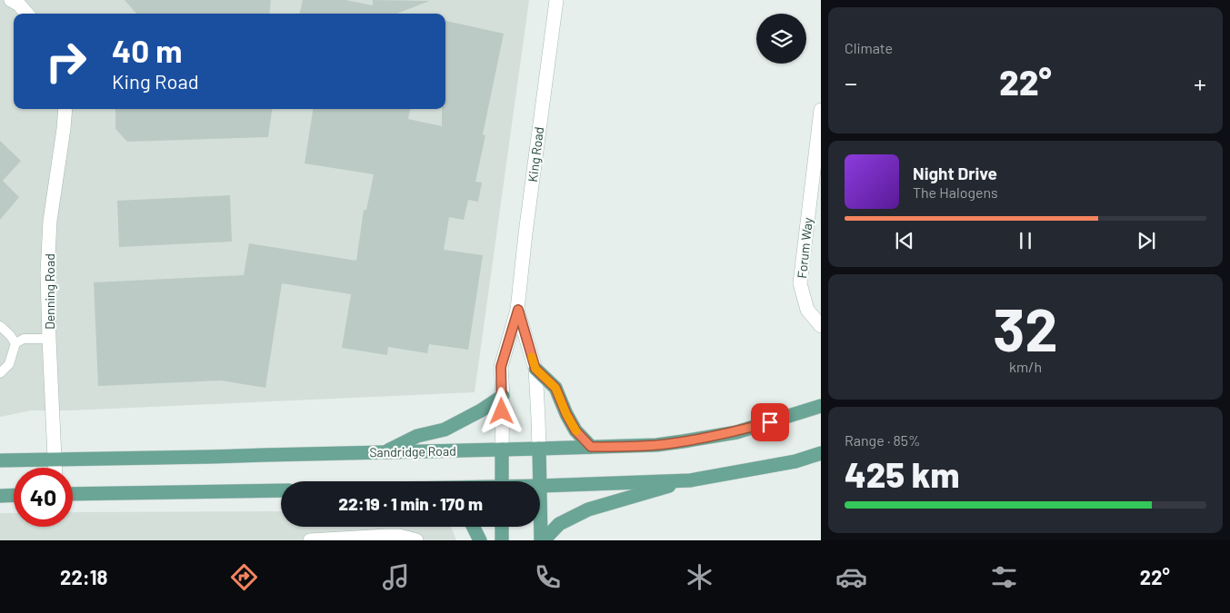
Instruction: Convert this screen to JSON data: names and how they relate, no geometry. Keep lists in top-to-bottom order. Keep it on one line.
{"streets":{"main road":["Sandridge Road"],"street":["King Road","Forum Way","Denning Road"]},"crossings":[["King Road","Sandridge Road"],["Denning Road","Sandridge Road"]],"page":{"tile":["Climate",["32","km/h"],["Range · 85%","425 km"]],"turn":["40 m","King Road"],"heat":["−","22°","+"],"song":["Night Drive","The Halogens"],"limit":"40","trip":"22:19 · 1 min · 170 m","tabs":["22:18","22°"]}}
